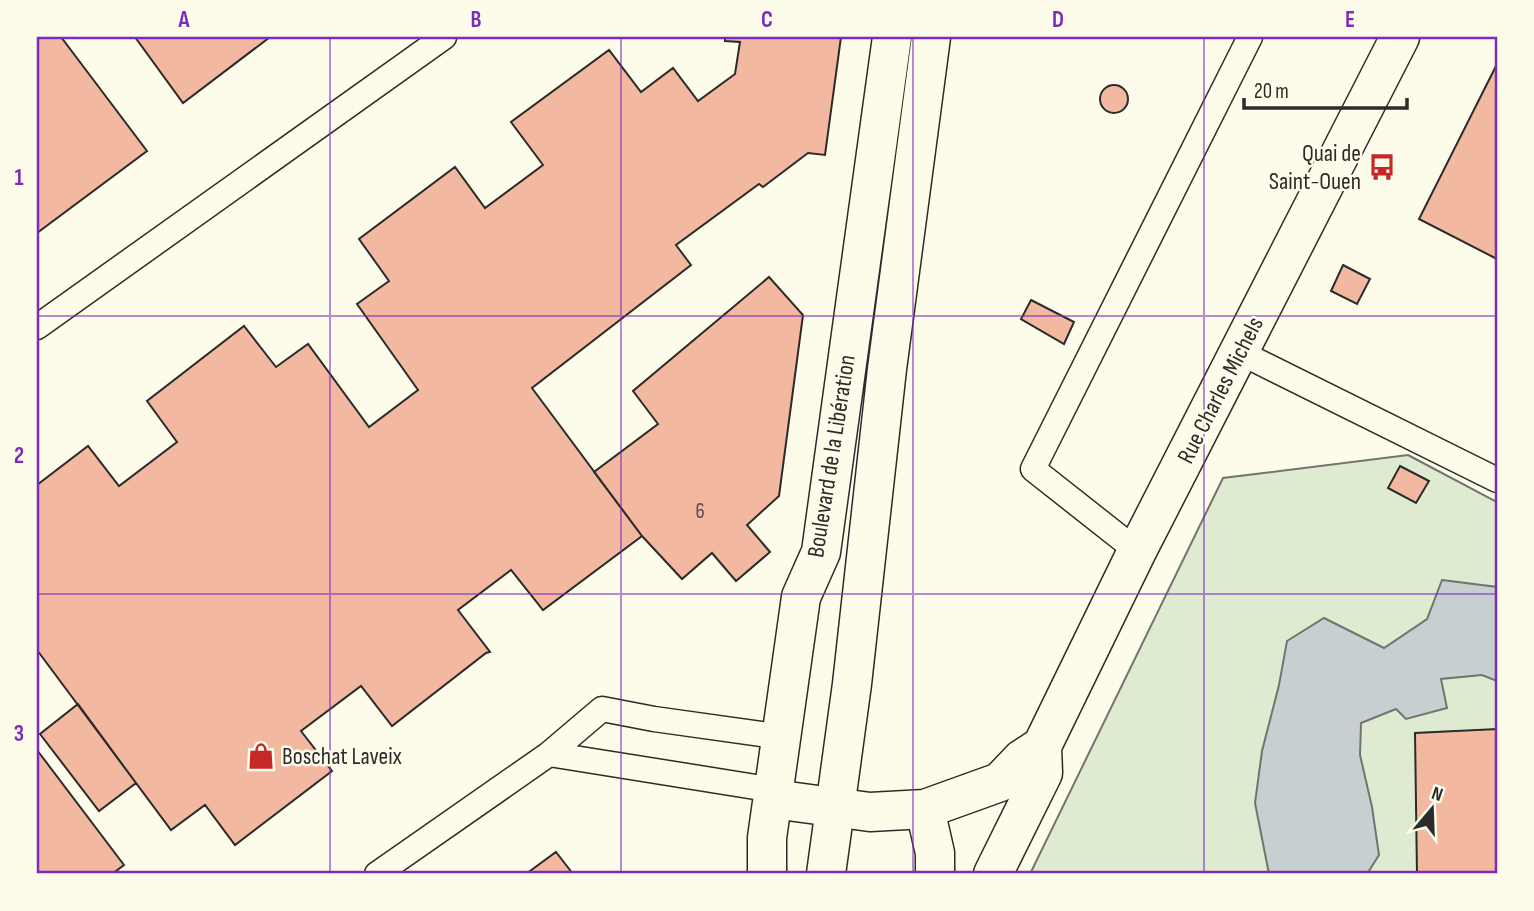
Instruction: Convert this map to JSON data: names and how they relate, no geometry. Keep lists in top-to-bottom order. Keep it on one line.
{"streets":{"main road":["Rue Charles Michels","Boulevard de la Libération"]},"crossings":[["Rue Charles Michels","Boulevard de la Libération"]],"places":{"bus stop":["Quai de Saint-Ouen"],"shop":["Boschat Laveix"]},"house_numbers":["6"],"scale_bar":"20 m","north":"top","grid":{"columns":["A","B","C","D","E"],"rows":["1","2","3"]}}
